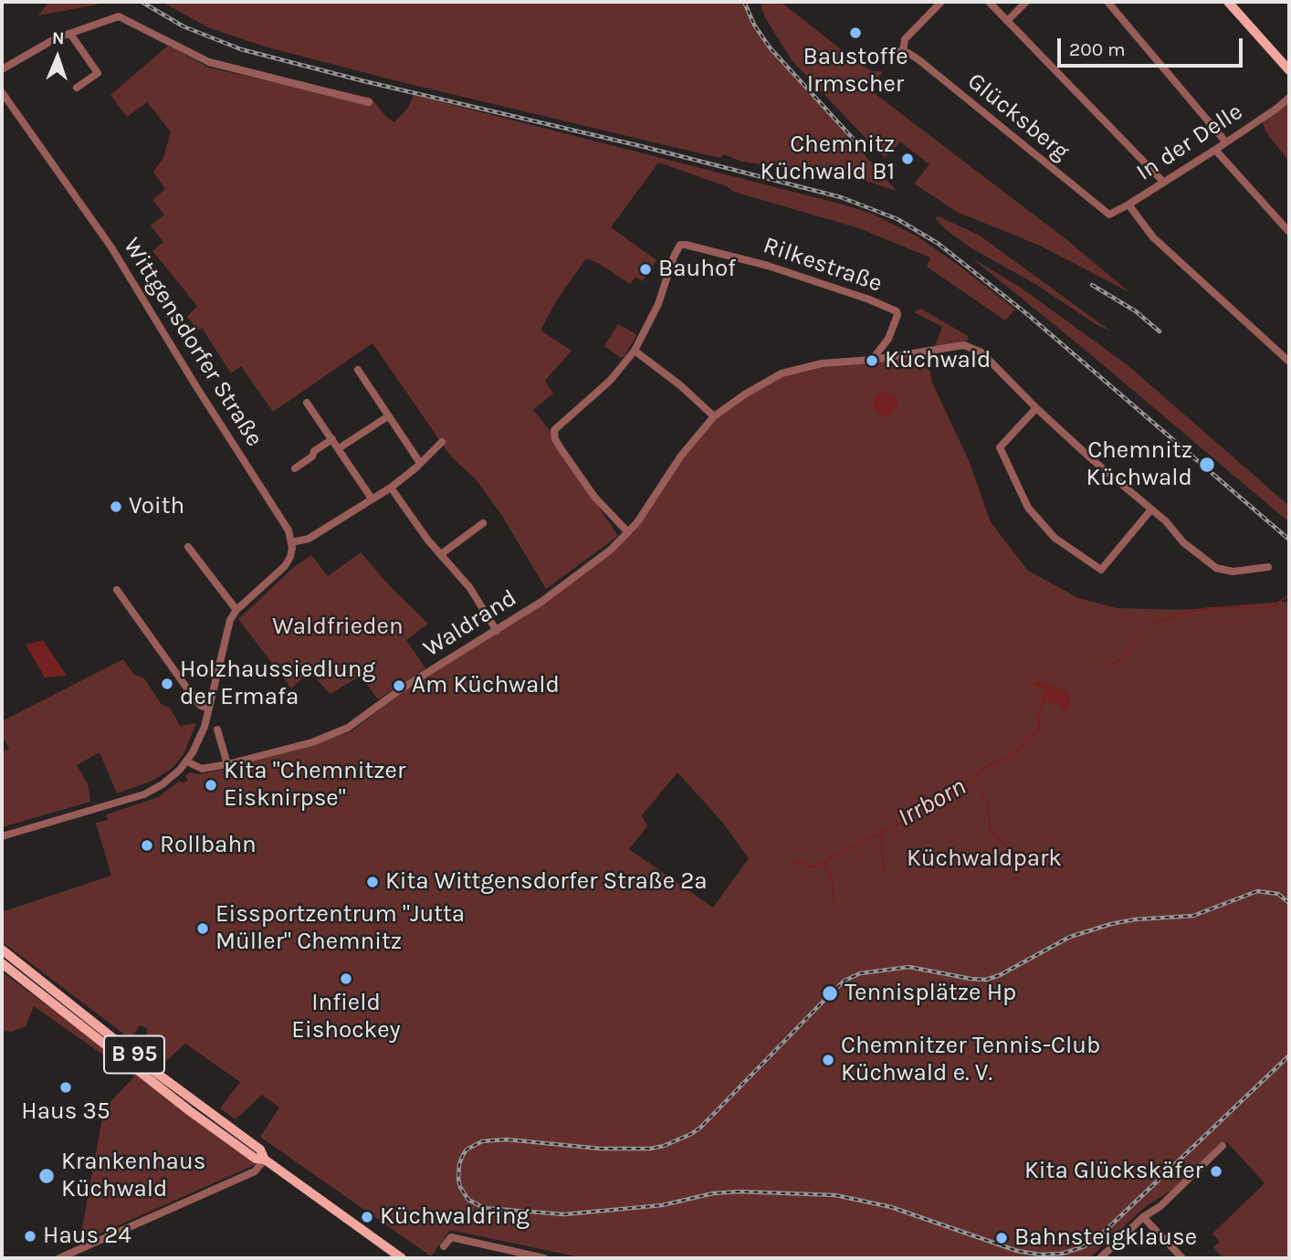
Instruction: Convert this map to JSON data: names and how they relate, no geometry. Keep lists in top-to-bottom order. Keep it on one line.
{"streets":{"main road":["B 95"],"street":["Glücksberg","In der Delle","Rilkestraße","Wittgensdorfer Straße","Waldrand"]},"crossings":[["Glücksberg","In der Delle"],["Rilkestraße","Waldrand"]],"water":["Irrborn"],"parks":["Waldfrieden","Küchwaldpark"],"places":["Baustoffe Irmscher","Chemnitz Küchwald B1","Bauhof","Küchwald","Chemnitz Küchwald","Voith","Holzhaussiedlung der Ermafa","Am Küchwald","Kita \"Chemnitzer Eisknirpse\"","Rollbahn","Kita Wittgensdorfer Straße 2a","Eissportzentrum \"Jutta Müller\" Chemnitz","Infield Eishockey","Tennisplätze Hp","Chemnitzer Tennis-Club Küchwald e. V.","Haus 35","Kita Glückskäfer","Krankenhaus Küchwald","Küchwaldring","Haus 24","Bahnsteigklause"],"scale_bar":"200 m","north":"top"}
